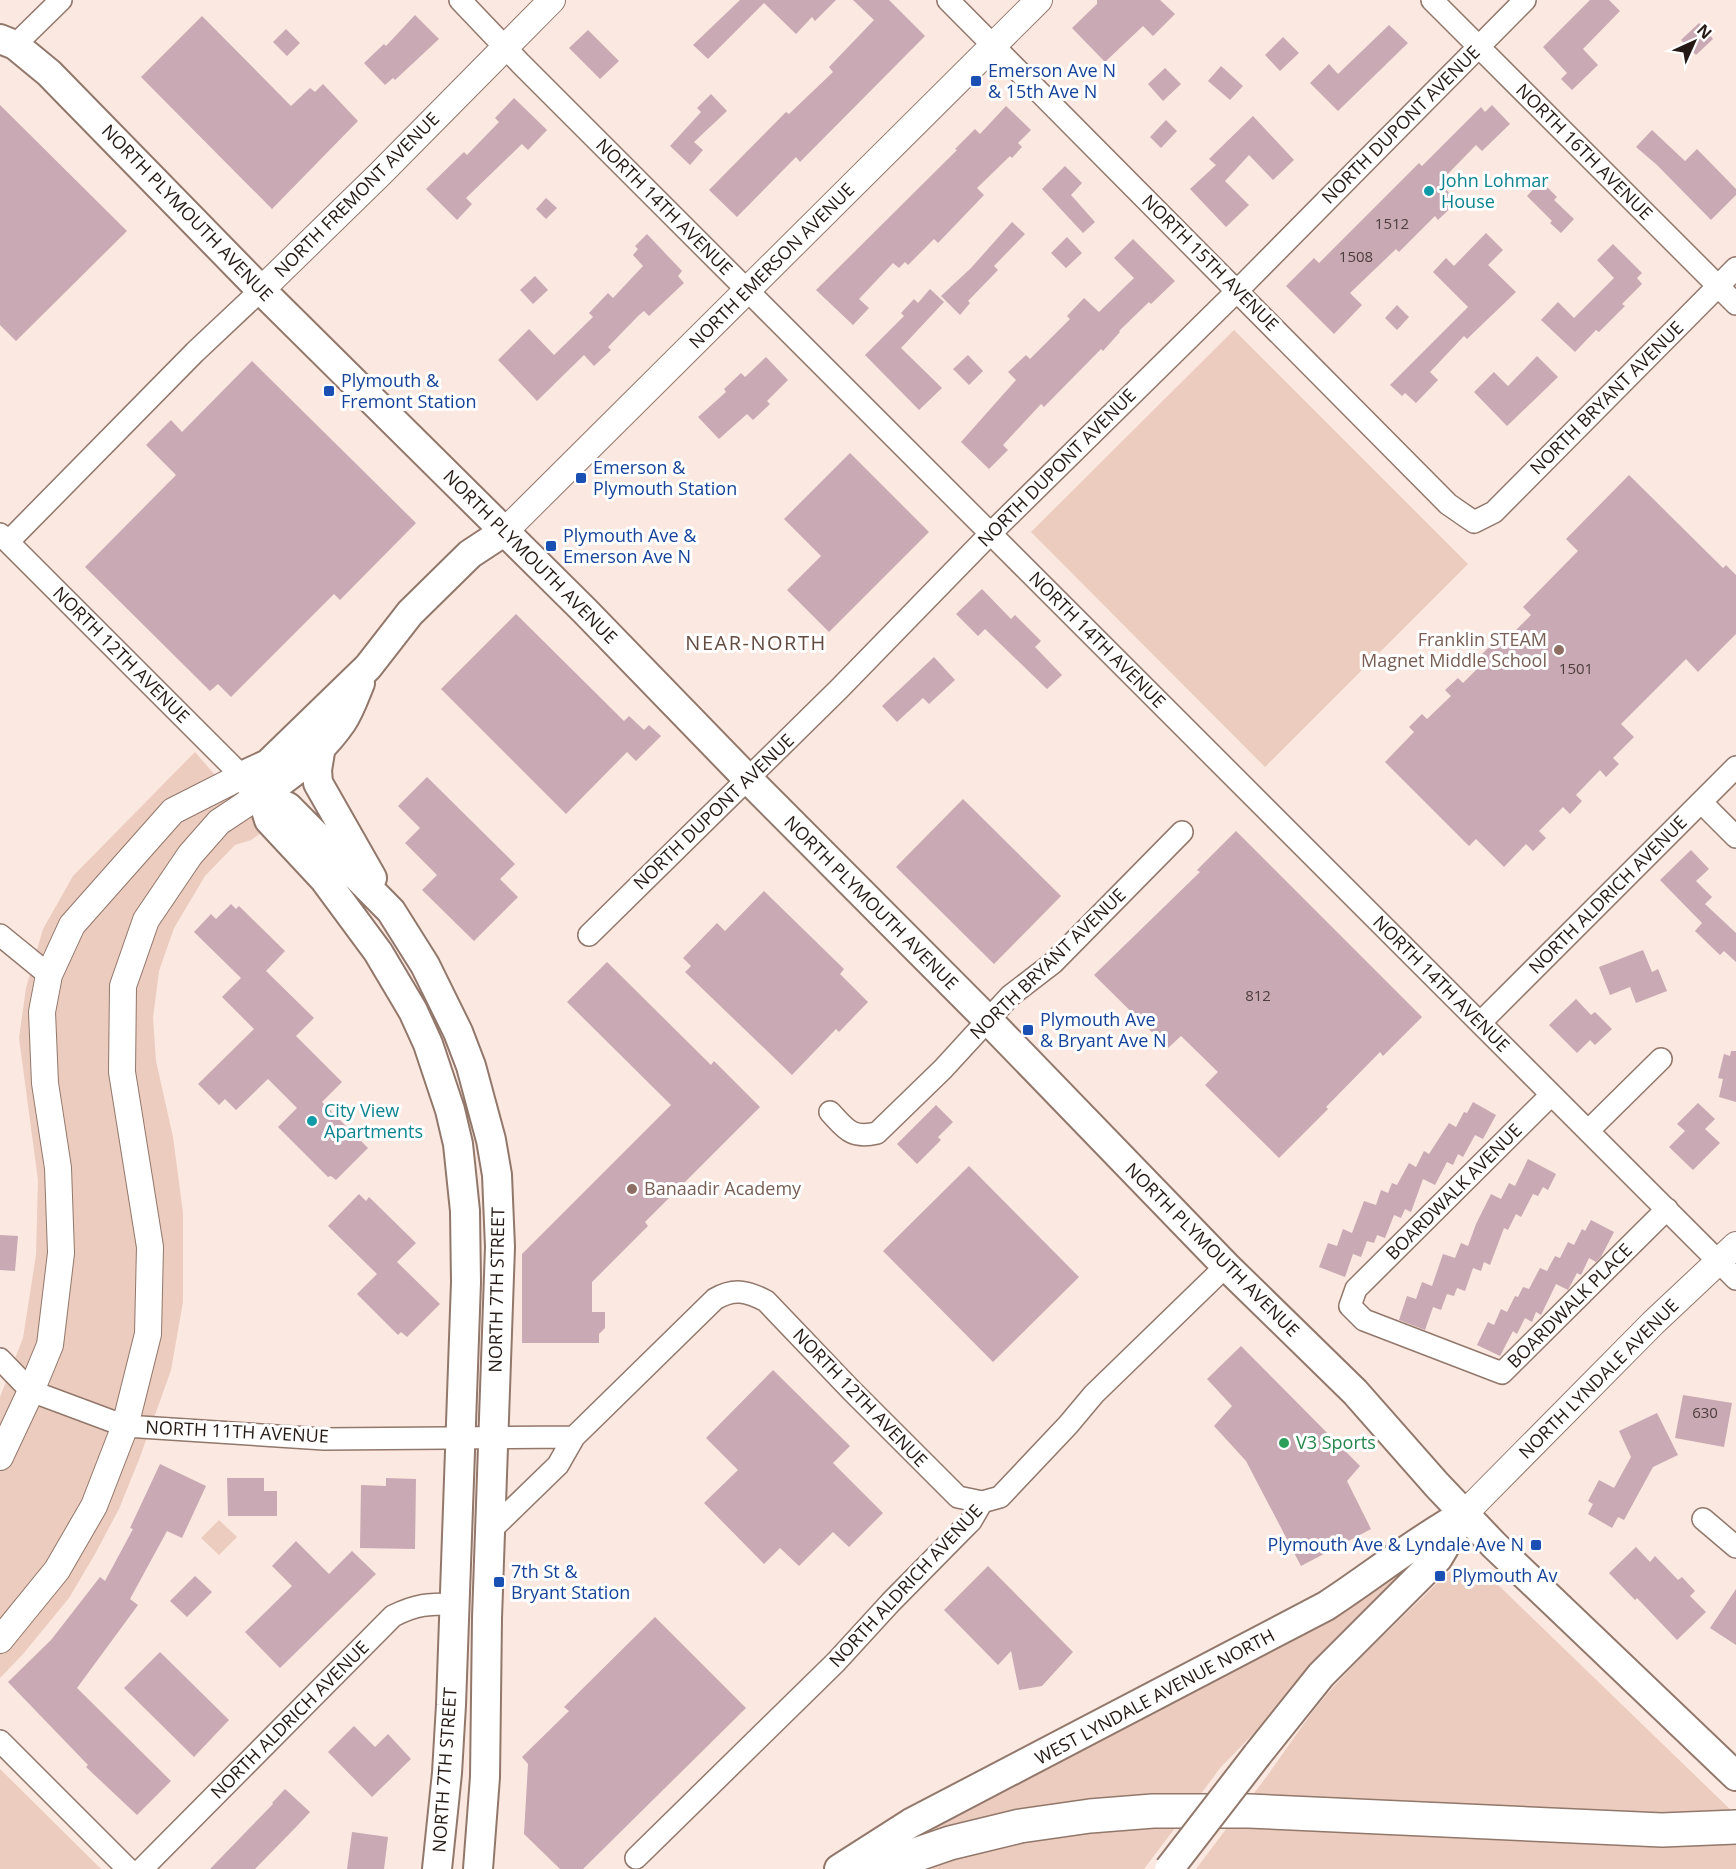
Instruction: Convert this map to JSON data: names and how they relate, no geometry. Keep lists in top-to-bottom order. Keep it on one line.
{"streets":{"main road":["NORTH PLYMOUTH AVENUE","NORTH 7TH STREET","WEST LYNDALE AVENUE NORTH"],"street":["NORTH DUPONT AVENUE","NORTH 16TH AVENUE","NORTH FREMONT AVENUE","NORTH 14TH AVENUE","NORTH 15TH AVENUE","NORTH EMERSON AVENUE","NORTH BRYANT AVENUE","NORTH 12TH AVENUE","NORTH ALDRICH AVENUE","BOARDWALK AVENUE","BOARDWALK PLACE","NORTH LYNDALE AVENUE","NORTH 11TH AVENUE"]},"crossings":[["NORTH DUPONT AVENUE","NORTH 16TH AVENUE"],["NORTH DUPONT AVENUE","NORTH 14TH AVENUE"],["NORTH DUPONT AVENUE","NORTH PLYMOUTH AVENUE"],["NORTH DUPONT AVENUE","NORTH 15TH AVENUE"],["NORTH 16TH AVENUE","NORTH BRYANT AVENUE"],["NORTH FREMONT AVENUE","NORTH 14TH AVENUE"],["NORTH FREMONT AVENUE","NORTH PLYMOUTH AVENUE"],["NORTH FREMONT AVENUE","NORTH 12TH AVENUE"],["NORTH 14TH AVENUE","NORTH EMERSON AVENUE"],["NORTH 14TH AVENUE","NORTH ALDRICH AVENUE"],["NORTH 14TH AVENUE","BOARDWALK AVENUE"],["NORTH 14TH AVENUE","BOARDWALK PLACE"],["NORTH 14TH AVENUE","NORTH LYNDALE AVENUE"],["NORTH PLYMOUTH AVENUE","NORTH EMERSON AVENUE"],["NORTH PLYMOUTH AVENUE","NORTH BRYANT AVENUE"],["NORTH PLYMOUTH AVENUE","NORTH ALDRICH AVENUE"],["NORTH PLYMOUTH AVENUE","NORTH LYNDALE AVENUE"],["NORTH PLYMOUTH AVENUE","WEST LYNDALE AVENUE NORTH"],["NORTH 15TH AVENUE","NORTH EMERSON AVENUE"],["NORTH 15TH AVENUE","NORTH BRYANT AVENUE"],["NORTH 12TH AVENUE","NORTH ALDRICH AVENUE"],["NORTH 12TH AVENUE","NORTH 7TH STREET"],["NORTH ALDRICH AVENUE","NORTH 7TH STREET"],["BOARDWALK AVENUE","BOARDWALK PLACE"],["NORTH 7TH STREET","NORTH 11TH AVENUE"],["NORTH LYNDALE AVENUE","WEST LYNDALE AVENUE NORTH"]],"districts":["NEAR-NORTH"],"places":{"transit":["Emerson Ave N & 15th Ave N","Plymouth & Fremont Station","Emerson & Plymouth Station","Plymouth Ave & Emerson Ave N","Plymouth Ave & Bryant Ave N","Plymouth Ave & Lyndale Ave N","Plymouth Av","7th St & Bryant Station"],"other":["John Lohmar House","Franklin STEAM Magnet Middle School","City View Apartments","Banaadir Academy","V3 Sports"]},"house_numbers":["1512","1508","1501","812","630"],"north":"top right"}
